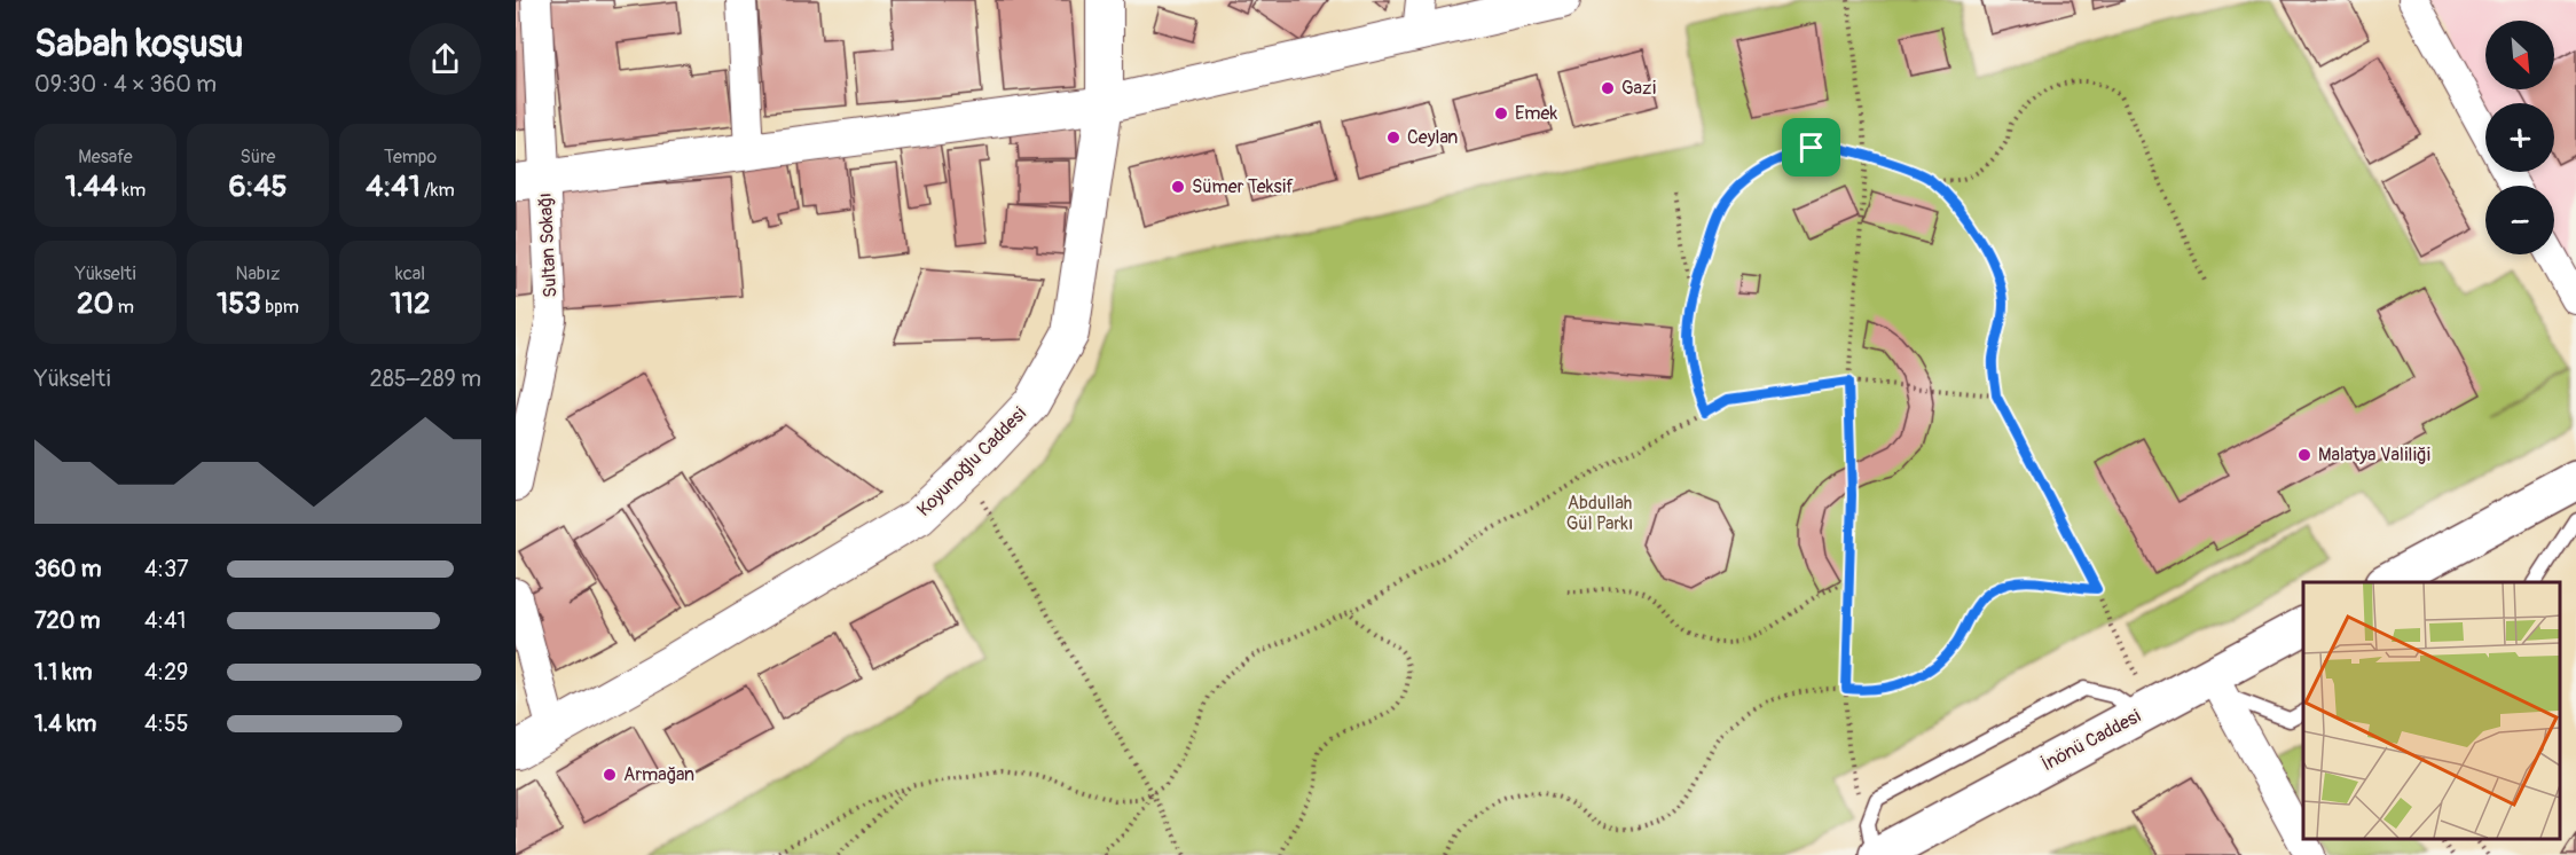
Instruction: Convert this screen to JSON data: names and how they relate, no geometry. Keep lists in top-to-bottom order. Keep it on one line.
{"streets":{"main road":["İnönü Caddesi"],"street":["Sultan Sokağı","Koyunoğlu Caddesi"]},"parks":["Abdullah Gül Parkı"],"places":["Gazi","Emek","Ceylan","Sümer Teksif","Malatya Valiliği","Armağan"],"north":"bottom right","page":{"heading":["Sabah koşusu","09:30 · 4 × 360 m"],"map_buttons":["+","−"],"stats":[["Mesafe","1.44 km"],["Süre","6:45"],["Tempo","4:41 /km"],["Yükselti","20 m"],["Nabız","153 bpm"],["kcal","112"]],"chart":["Yükselti","285–289 m"],"list":[{"name":"360 m","note":"4:37"},{"name":"720 m","note":"4:41"},{"name":"1.1 km","note":"4:29"},{"name":"1.4 km","note":"4:55"}]}}
